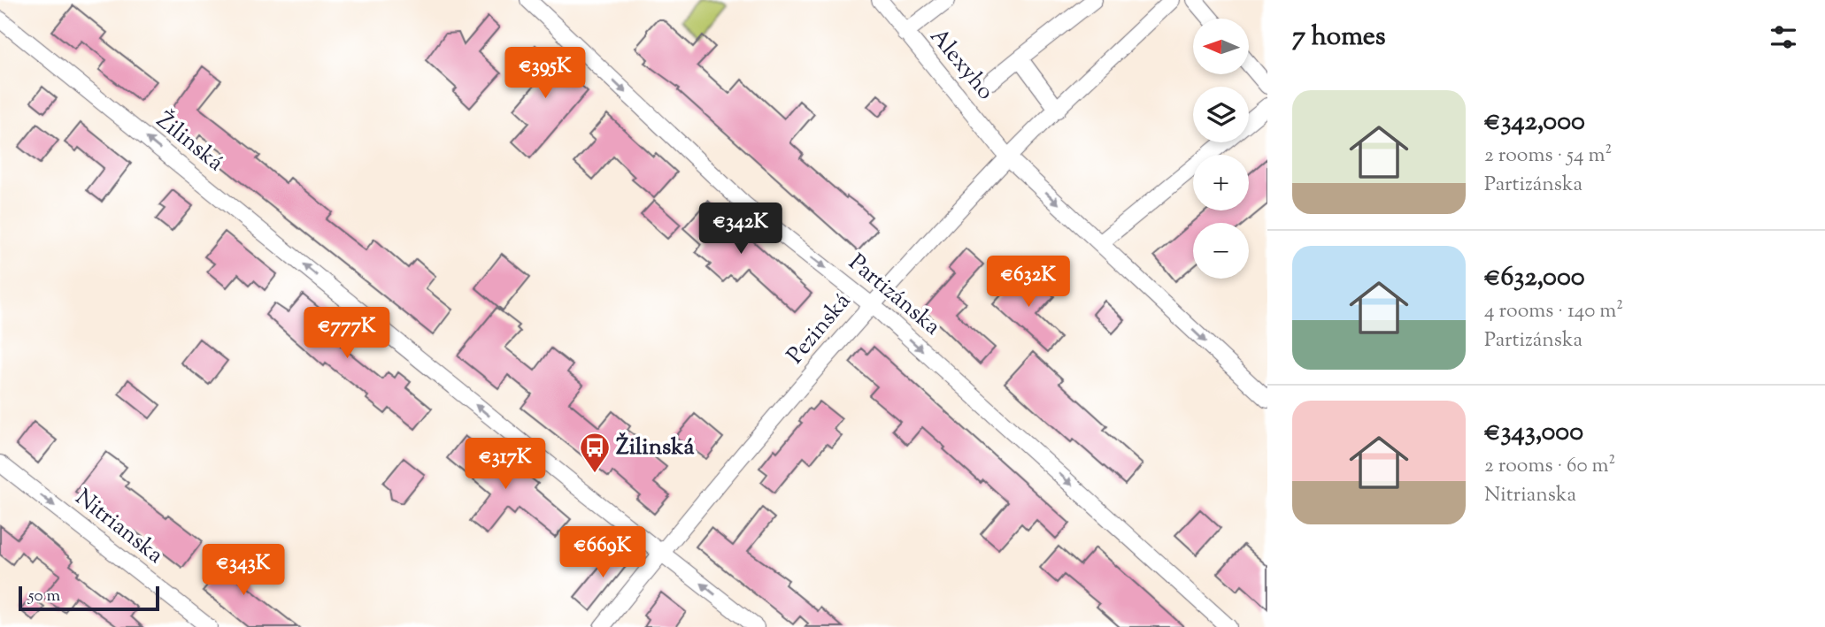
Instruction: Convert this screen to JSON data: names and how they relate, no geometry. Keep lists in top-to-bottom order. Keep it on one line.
{"streets":{"street":["Alexyho","Žilinská","Partizánska","Pezinská","Nitrianska"]},"crossings":[["Alexyho","Pezinská"],["Žilinská","Pezinská"],["Partizánska","Pezinská"]],"one_way":["Alexyho","Žilinská","Partizánska","Nitrianska"],"places":{"bus stop":["Žilinská"]},"scale_bar":"50 m","north":"left","page":{"heading":"7 homes","map_buttons":["+","−"],"price":["€395K","€342K","€632K","€777K","€317K","€669K","€343K"],"list":[{"name":"€342,000","note":"2 rooms · 54 m² · Partizánska"},{"name":"€632,000","note":"4 rooms · 140 m² · Partizánska"},{"name":"€343,000","note":"2 rooms · 60 m² · Nitrianska"}],"scale":"50 m"}}
